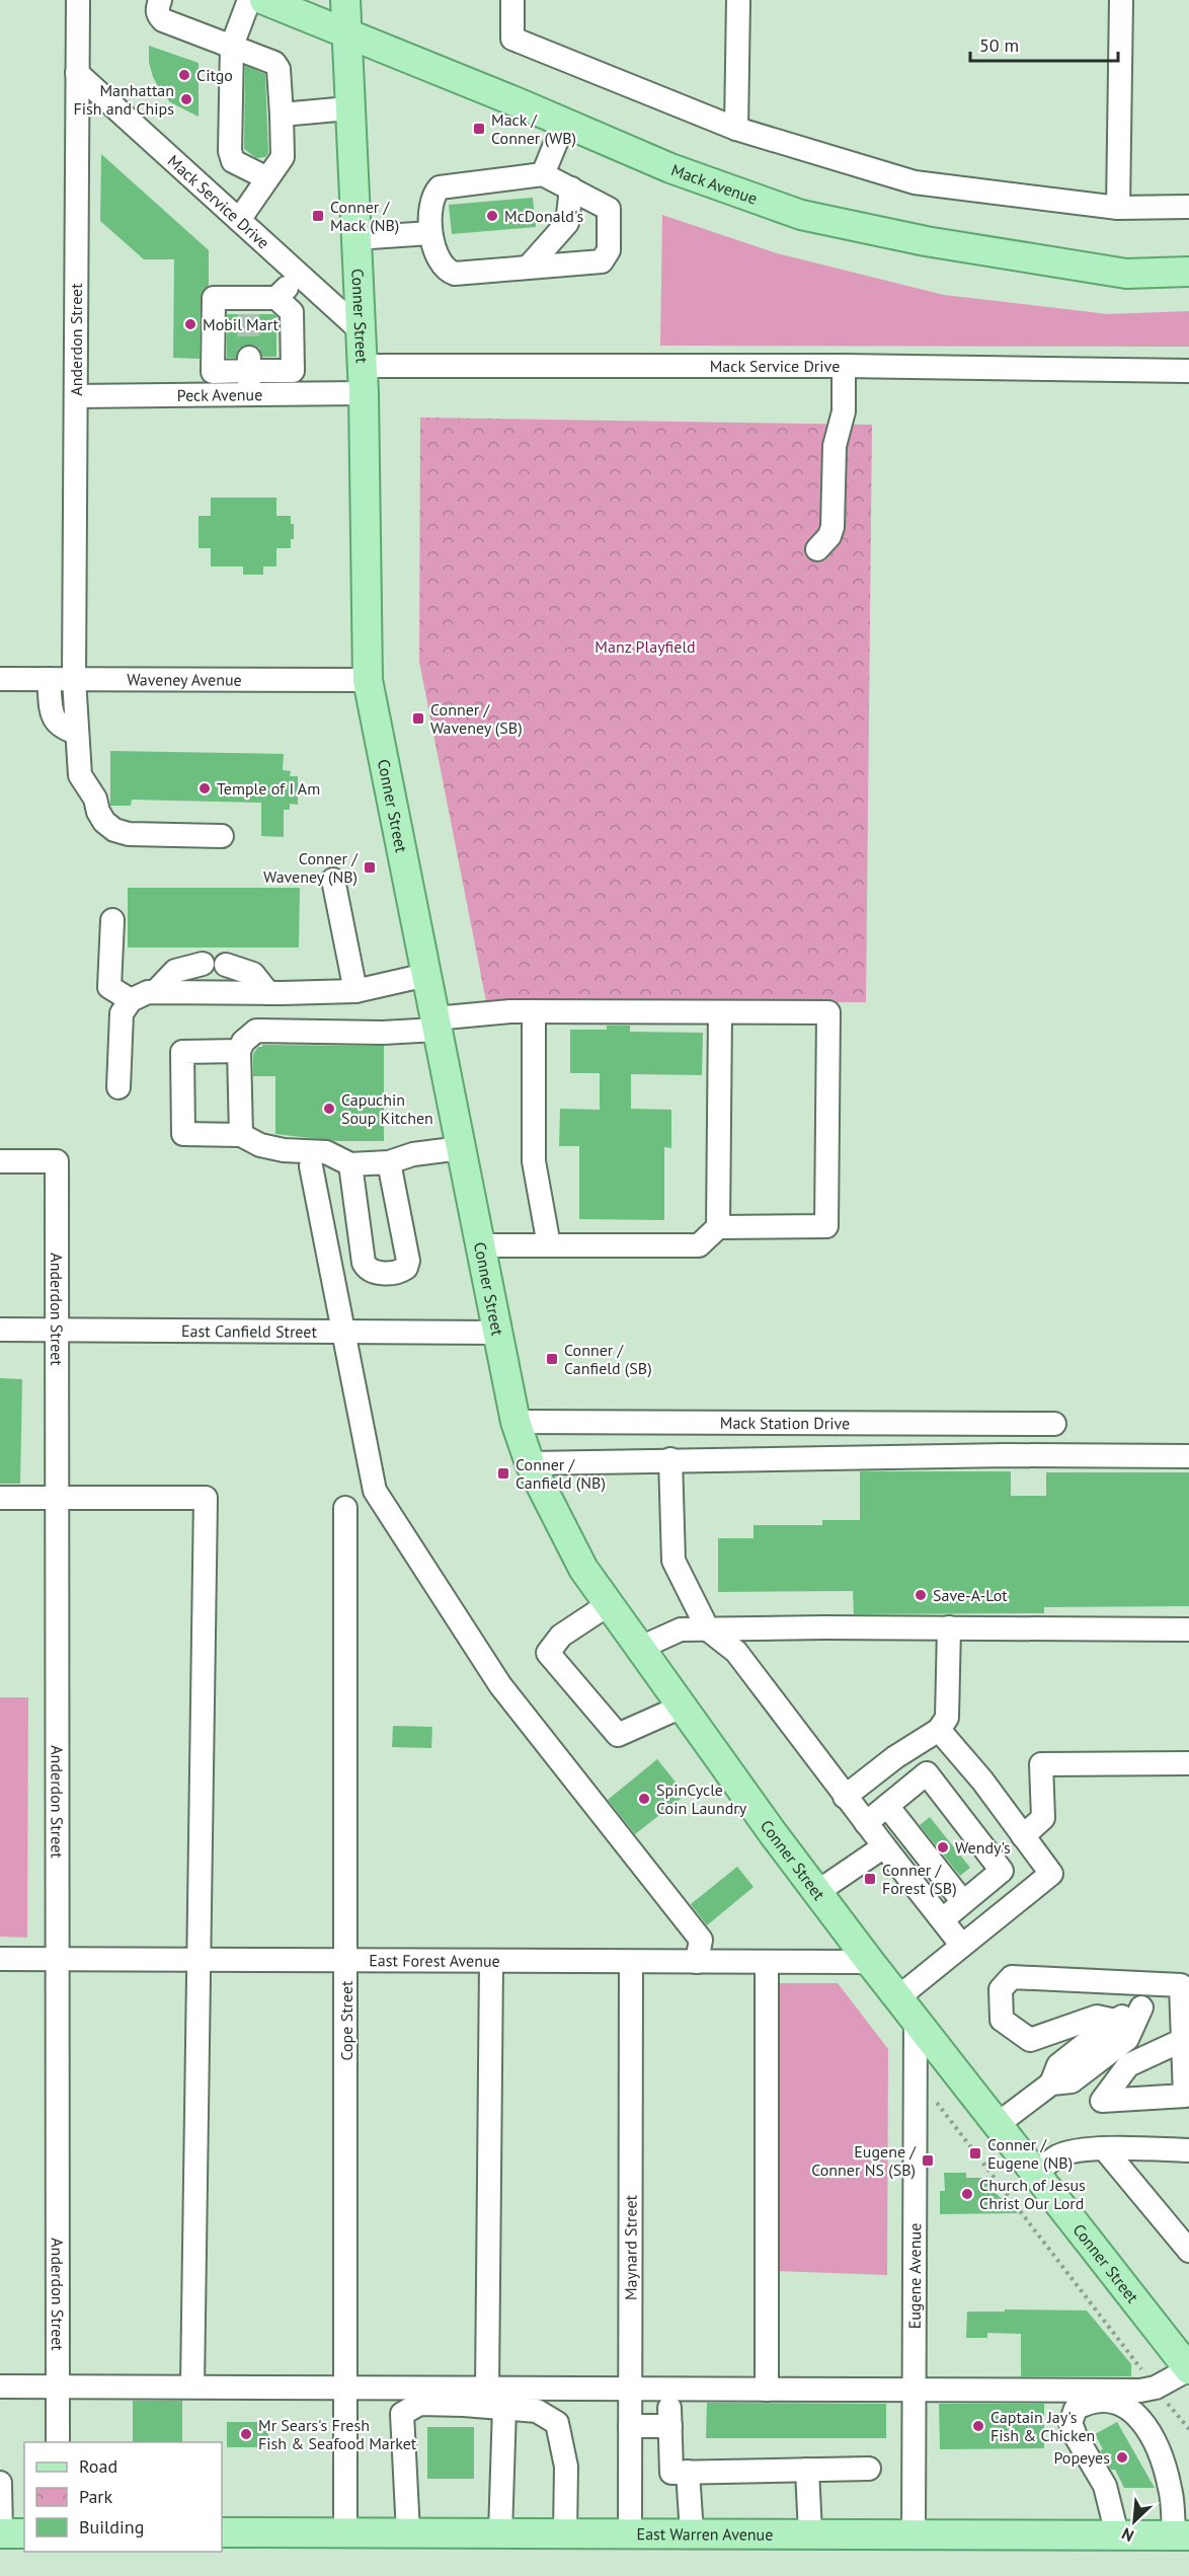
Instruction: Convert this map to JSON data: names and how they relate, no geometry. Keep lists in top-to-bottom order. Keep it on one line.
{"streets":{"main road":["Mack Avenue","Conner Street","East Warren Avenue"],"street":["Mack Service Drive","Anderdon Street","Peck Avenue","Waveney Avenue","East Canfield Street","Mack Station Drive","East Forest Avenue","Cope Street","Maynard Street","Eugene Avenue"]},"crossings":[["Mack Avenue","Conner Street"],["Mack Service Drive","Conner Street"],["Mack Service Drive","Anderdon Street"],["Mack Service Drive","Peck Avenue"],["Conner Street","Peck Avenue"],["Conner Street","Waveney Avenue"],["Conner Street","East Canfield Street"],["Conner Street","Mack Station Drive"],["Conner Street","East Forest Avenue"],["Conner Street","Eugene Avenue"],["Anderdon Street","Peck Avenue"],["Anderdon Street","Waveney Avenue"],["Anderdon Street","East Canfield Street"],["Anderdon Street","East Forest Avenue"],["East Forest Avenue","Cope Street"],["East Forest Avenue","Maynard Street"],["Cope Street","East Warren Avenue"],["Maynard Street","East Warren Avenue"],["Eugene Avenue","East Warren Avenue"]],"parks":["Manz Playfield"],"places":{"other":["Citgo","Manhattan Fish and Chips","McDonald's","Mobil Mart","Temple of I Am","Capuchin Soup Kitchen","Save-A-Lot","SpinCycle Coin Laundry","Wendy's","Church of Jesus Christ Our Lord","Captain Jay's Fish & Chicken","Mr Sears's Fresh Fish & Seafood Market","Popeyes"],"transit":["Mack / Conner (WB)","Conner / Mack (NB)","Conner / Waveney (SB)","Conner / Waveney (NB)","Conner / Canfield (SB)","Conner / Canfield (NB)","Conner / Forest (SB)","Conner / Eugene (NB)","Eugene / Conner NS (SB)"]},"legend":["Road","Park","Building"],"scale_bar":"50 m","north":"bottom left"}
